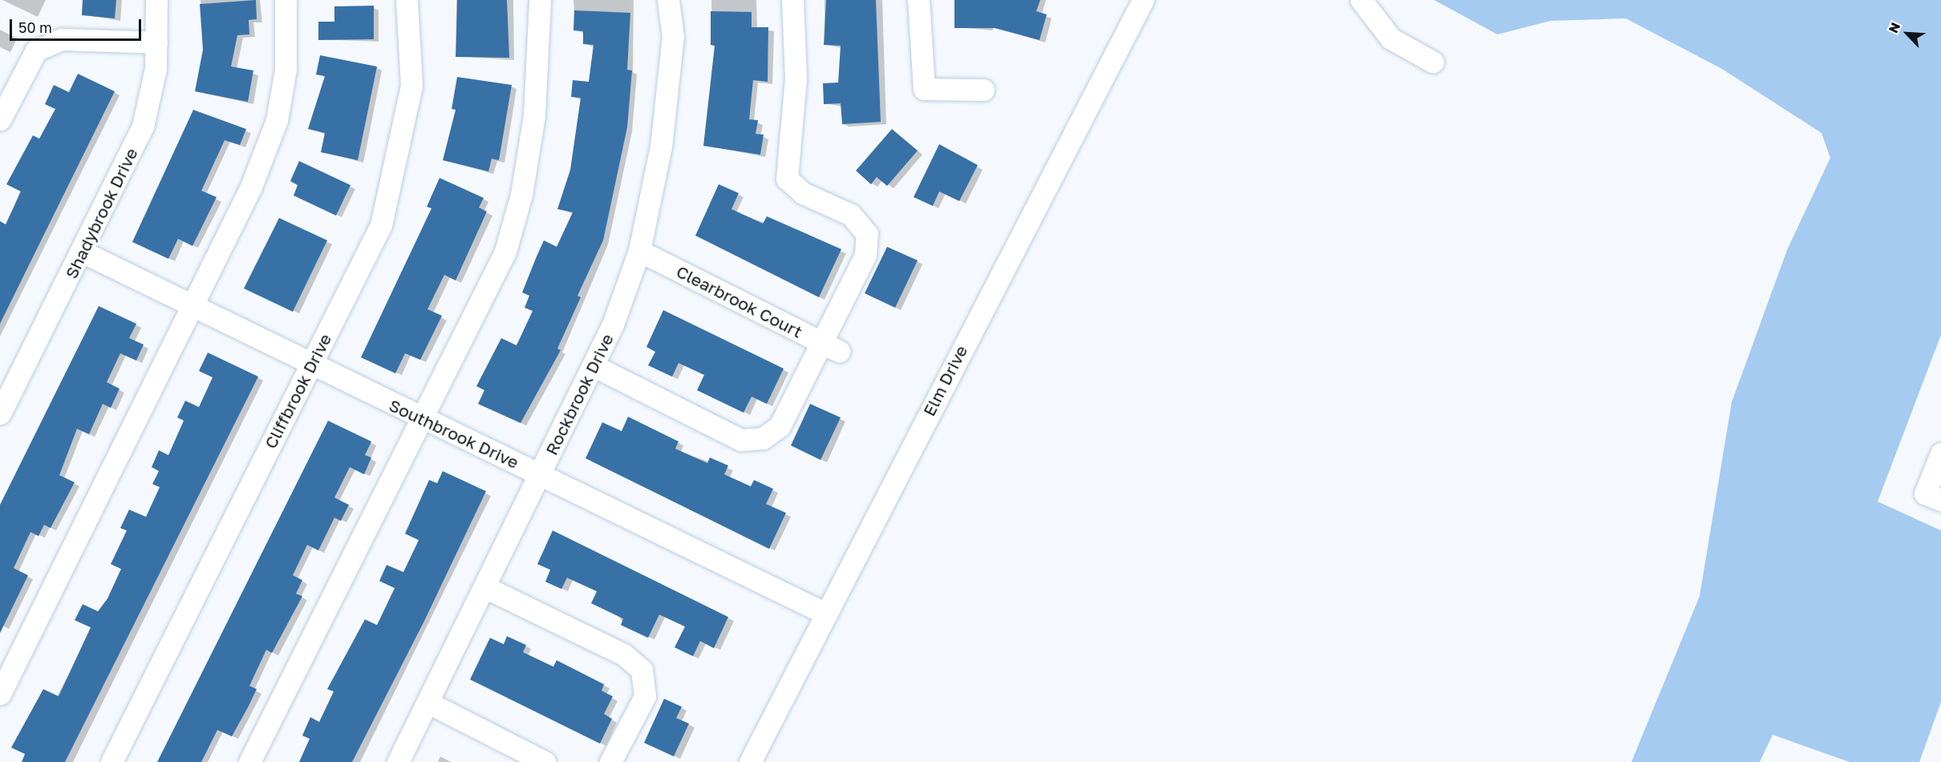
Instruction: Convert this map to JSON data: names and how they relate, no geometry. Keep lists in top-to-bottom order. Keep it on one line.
{"streets":{"street":["Shadybrook Drive","Clearbrook Court","Elm Drive","Cliffbrook Drive","Rockbrook Drive","Southbrook Drive"]},"crossings":[["Shadybrook Drive","Southbrook Drive"],["Clearbrook Court","Rockbrook Drive"],["Elm Drive","Southbrook Drive"],["Cliffbrook Drive","Southbrook Drive"],["Rockbrook Drive","Southbrook Drive"]],"scale_bar":"50 m","north":"top left"}
